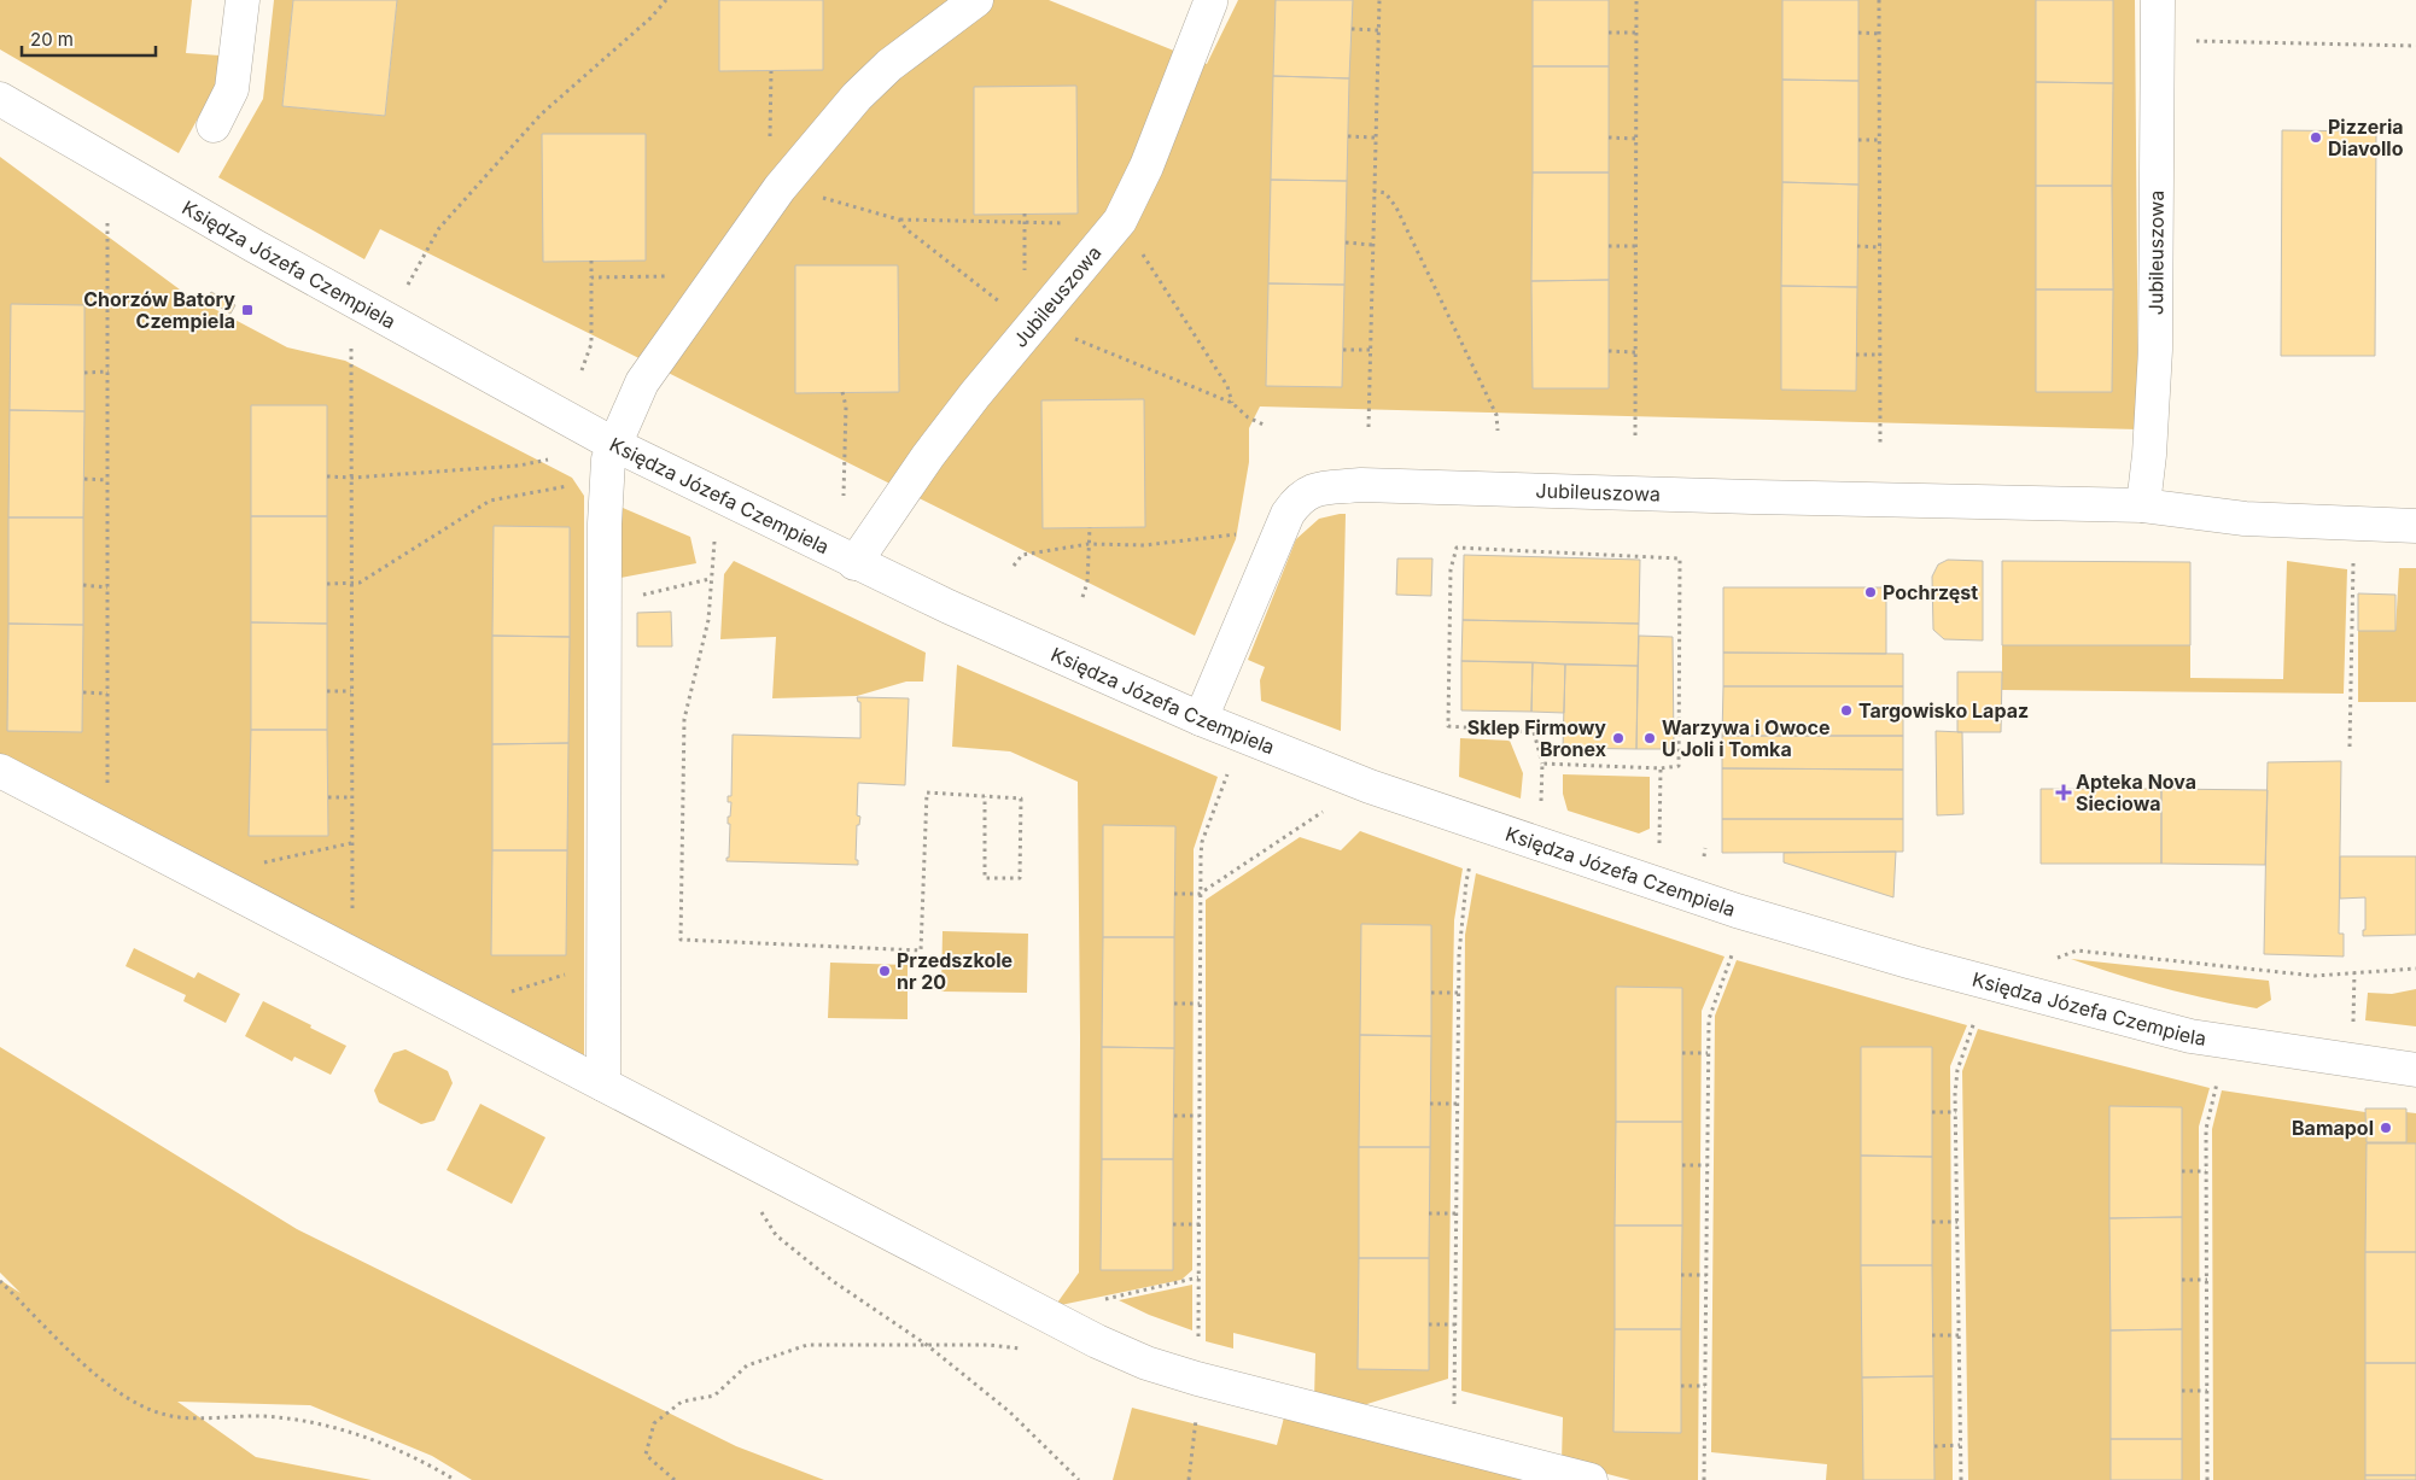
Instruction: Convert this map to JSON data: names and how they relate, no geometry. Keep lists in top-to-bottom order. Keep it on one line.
{"streets":{"street":["Jubileuszowa","Księdza Józefa Czempiela"]},"crossings":[["Jubileuszowa","Księdza Józefa Czempiela"]],"places":{"other":["Pizzeria Diavollo","Pochrzęst","Targowisko Lapaz","Sklep Firmowy Bronex","Warzywa i Owoce U Joli i Tomka","Przedszkole nr 20","Bamapol"],"transit":["Chorzów Batory Czempiela"],"health":["Apteka Nova Sieciowa"]},"scale_bar":"20 m"}
